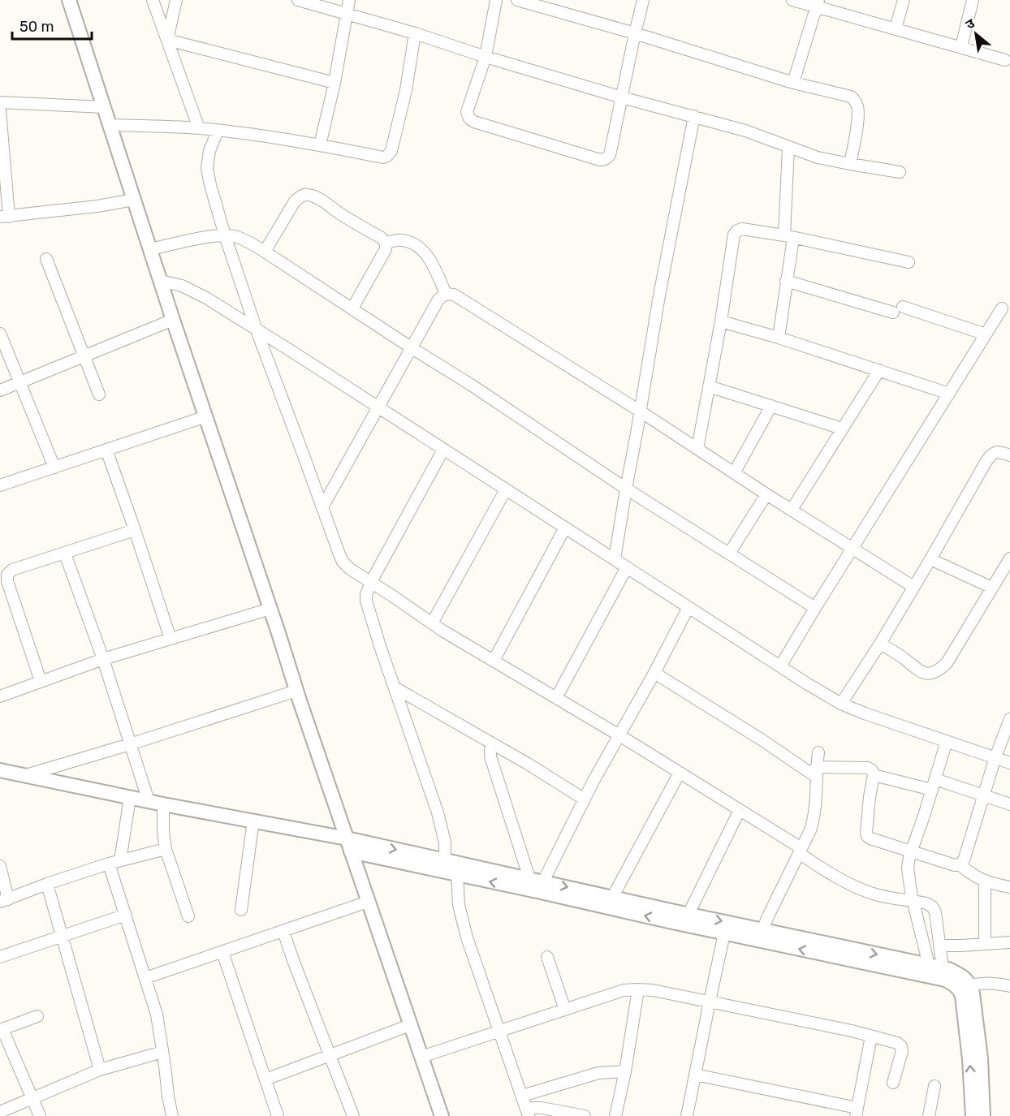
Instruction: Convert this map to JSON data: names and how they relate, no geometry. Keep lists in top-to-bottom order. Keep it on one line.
{"scale_bar":"50 m","north":"top left"}
